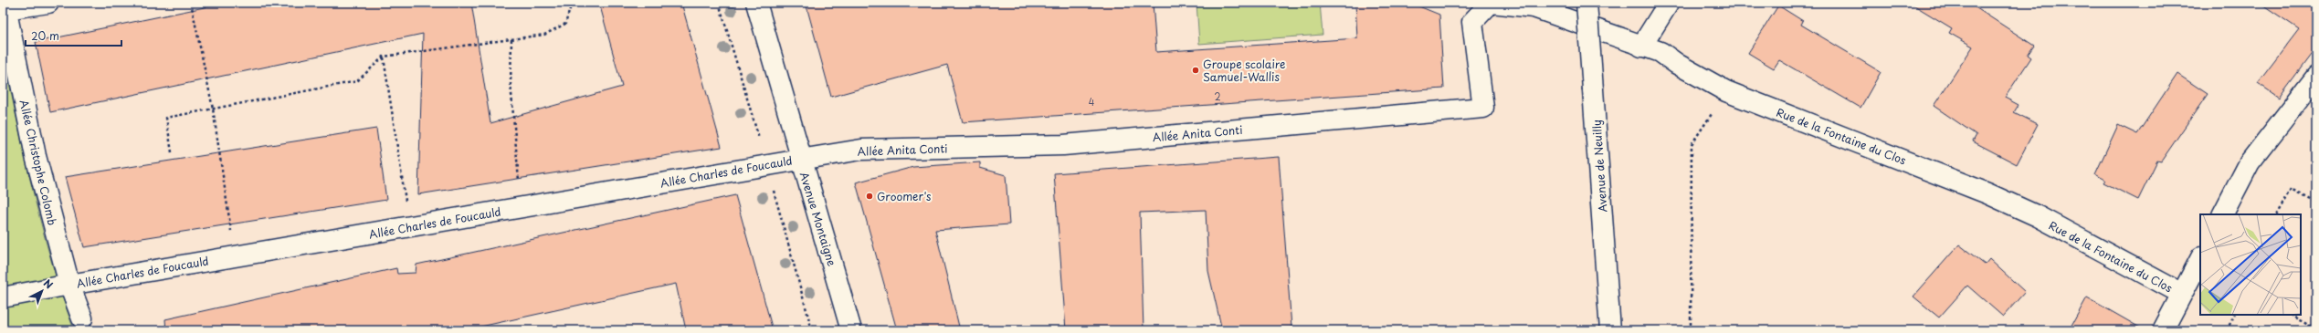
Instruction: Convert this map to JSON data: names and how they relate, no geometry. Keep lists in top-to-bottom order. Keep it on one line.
{"streets":{"street":["Allée Anita Conti","Rue de la Fontaine du Clos","Allée Christophe Colomb","Avenue de Neuilly","Allée Charles de Foucauld","Avenue Montaigne"]},"crossings":[["Allée Anita Conti","Rue de la Fontaine du Clos"],["Allée Anita Conti","Allée Charles de Foucauld"],["Allée Anita Conti","Avenue Montaigne"],["Allée Christophe Colomb","Allée Charles de Foucauld"],["Allée Charles de Foucauld","Avenue Montaigne"]],"places":["Groupe scolaire Samuel-Wallis","Groomer's"],"house_numbers":["2","4"],"scale_bar":"20 m","north":"top right"}
